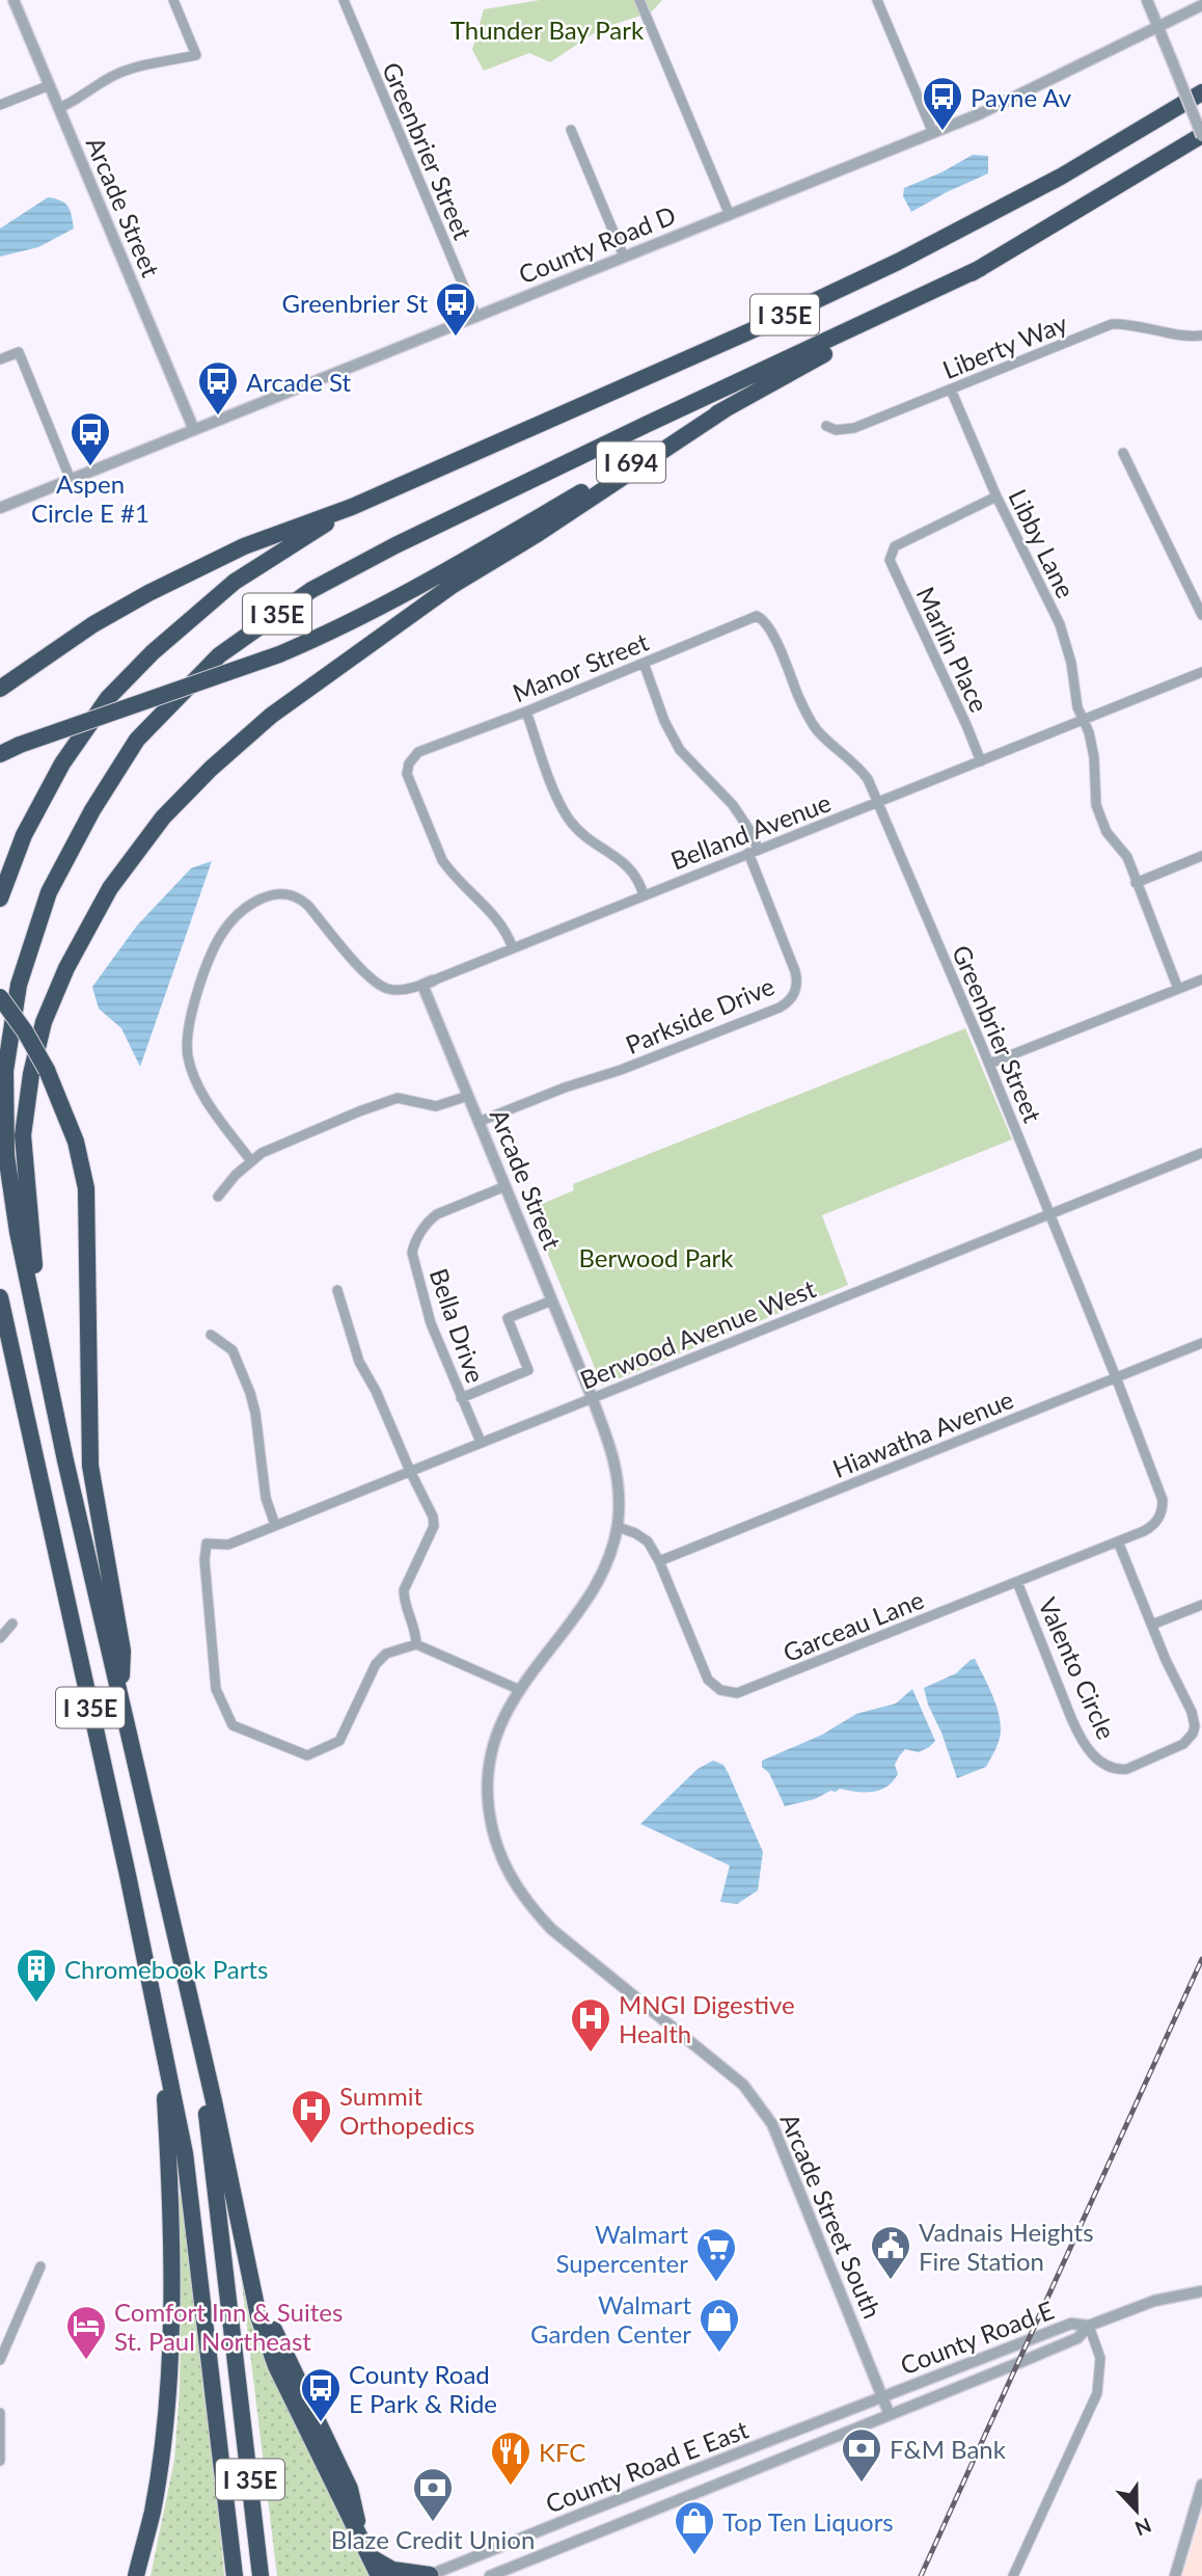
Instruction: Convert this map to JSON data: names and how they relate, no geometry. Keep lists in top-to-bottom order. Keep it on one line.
{"streets":{"highway":["I 35E","I 694"],"street":["Greenbrier Street","Arcade Street","County Road D","Liberty Way","Libby Lane","Marlin Place","Manor Street","Belland Avenue","Parkside Drive","Bella Drive","Berwood Avenue West","Hiawatha Avenue","Garceau Lane","Valento Circle","Arcade Street South","County Road E","County Road E East"]},"crossings":[["Greenbrier Street","County Road D"],["Greenbrier Street","Manor Street"],["Greenbrier Street","Belland Avenue"],["Greenbrier Street","Berwood Avenue West"],["Greenbrier Street","Hiawatha Avenue"],["Greenbrier Street","Garceau Lane"],["Arcade Street","County Road D"],["Arcade Street","Belland Avenue"],["Arcade Street","Parkside Drive"],["Arcade Street","Bella Drive"],["Arcade Street","Berwood Avenue West"],["Arcade Street","Garceau Lane"],["Arcade Street","Arcade Street South"],["I 35E","I 694"],["Liberty Way","Libby Lane"],["Libby Lane","Marlin Place"],["Libby Lane","Belland Avenue"],["Marlin Place","Belland Avenue"],["Manor Street","Belland Avenue"],["Belland Avenue","Parkside Drive"],["Bella Drive","Berwood Avenue West"],["Hiawatha Avenue","Garceau Lane"],["Garceau Lane","Valento Circle"],["Garceau Lane","Arcade Street South"],["Arcade Street South","County Road E"],["Arcade Street South","County Road E East"],["County Road E","County Road E East"]],"parks":["Thunder Bay Park","Berwood Park"],"places":{"bus stop":["Payne Av","Greenbrier St","Arcade St","Aspen Circle E #1","County Road E Park & Ride"],"building":["Chromebook Parts"],"hospital":["MNGI Digestive Health","Summit Orthopedics"],"public building":["Vadnais Heights Fire Station"],"supermarket":["Walmart Supercenter"],"shop":["Walmart Garden Center","Top Ten Liquors"],"hotel":["Comfort Inn & Suites St. Paul Northeast"],"bank":["F&M Bank","Blaze Credit Union"],"restaurant":["KFC"]},"north":"bottom"}
